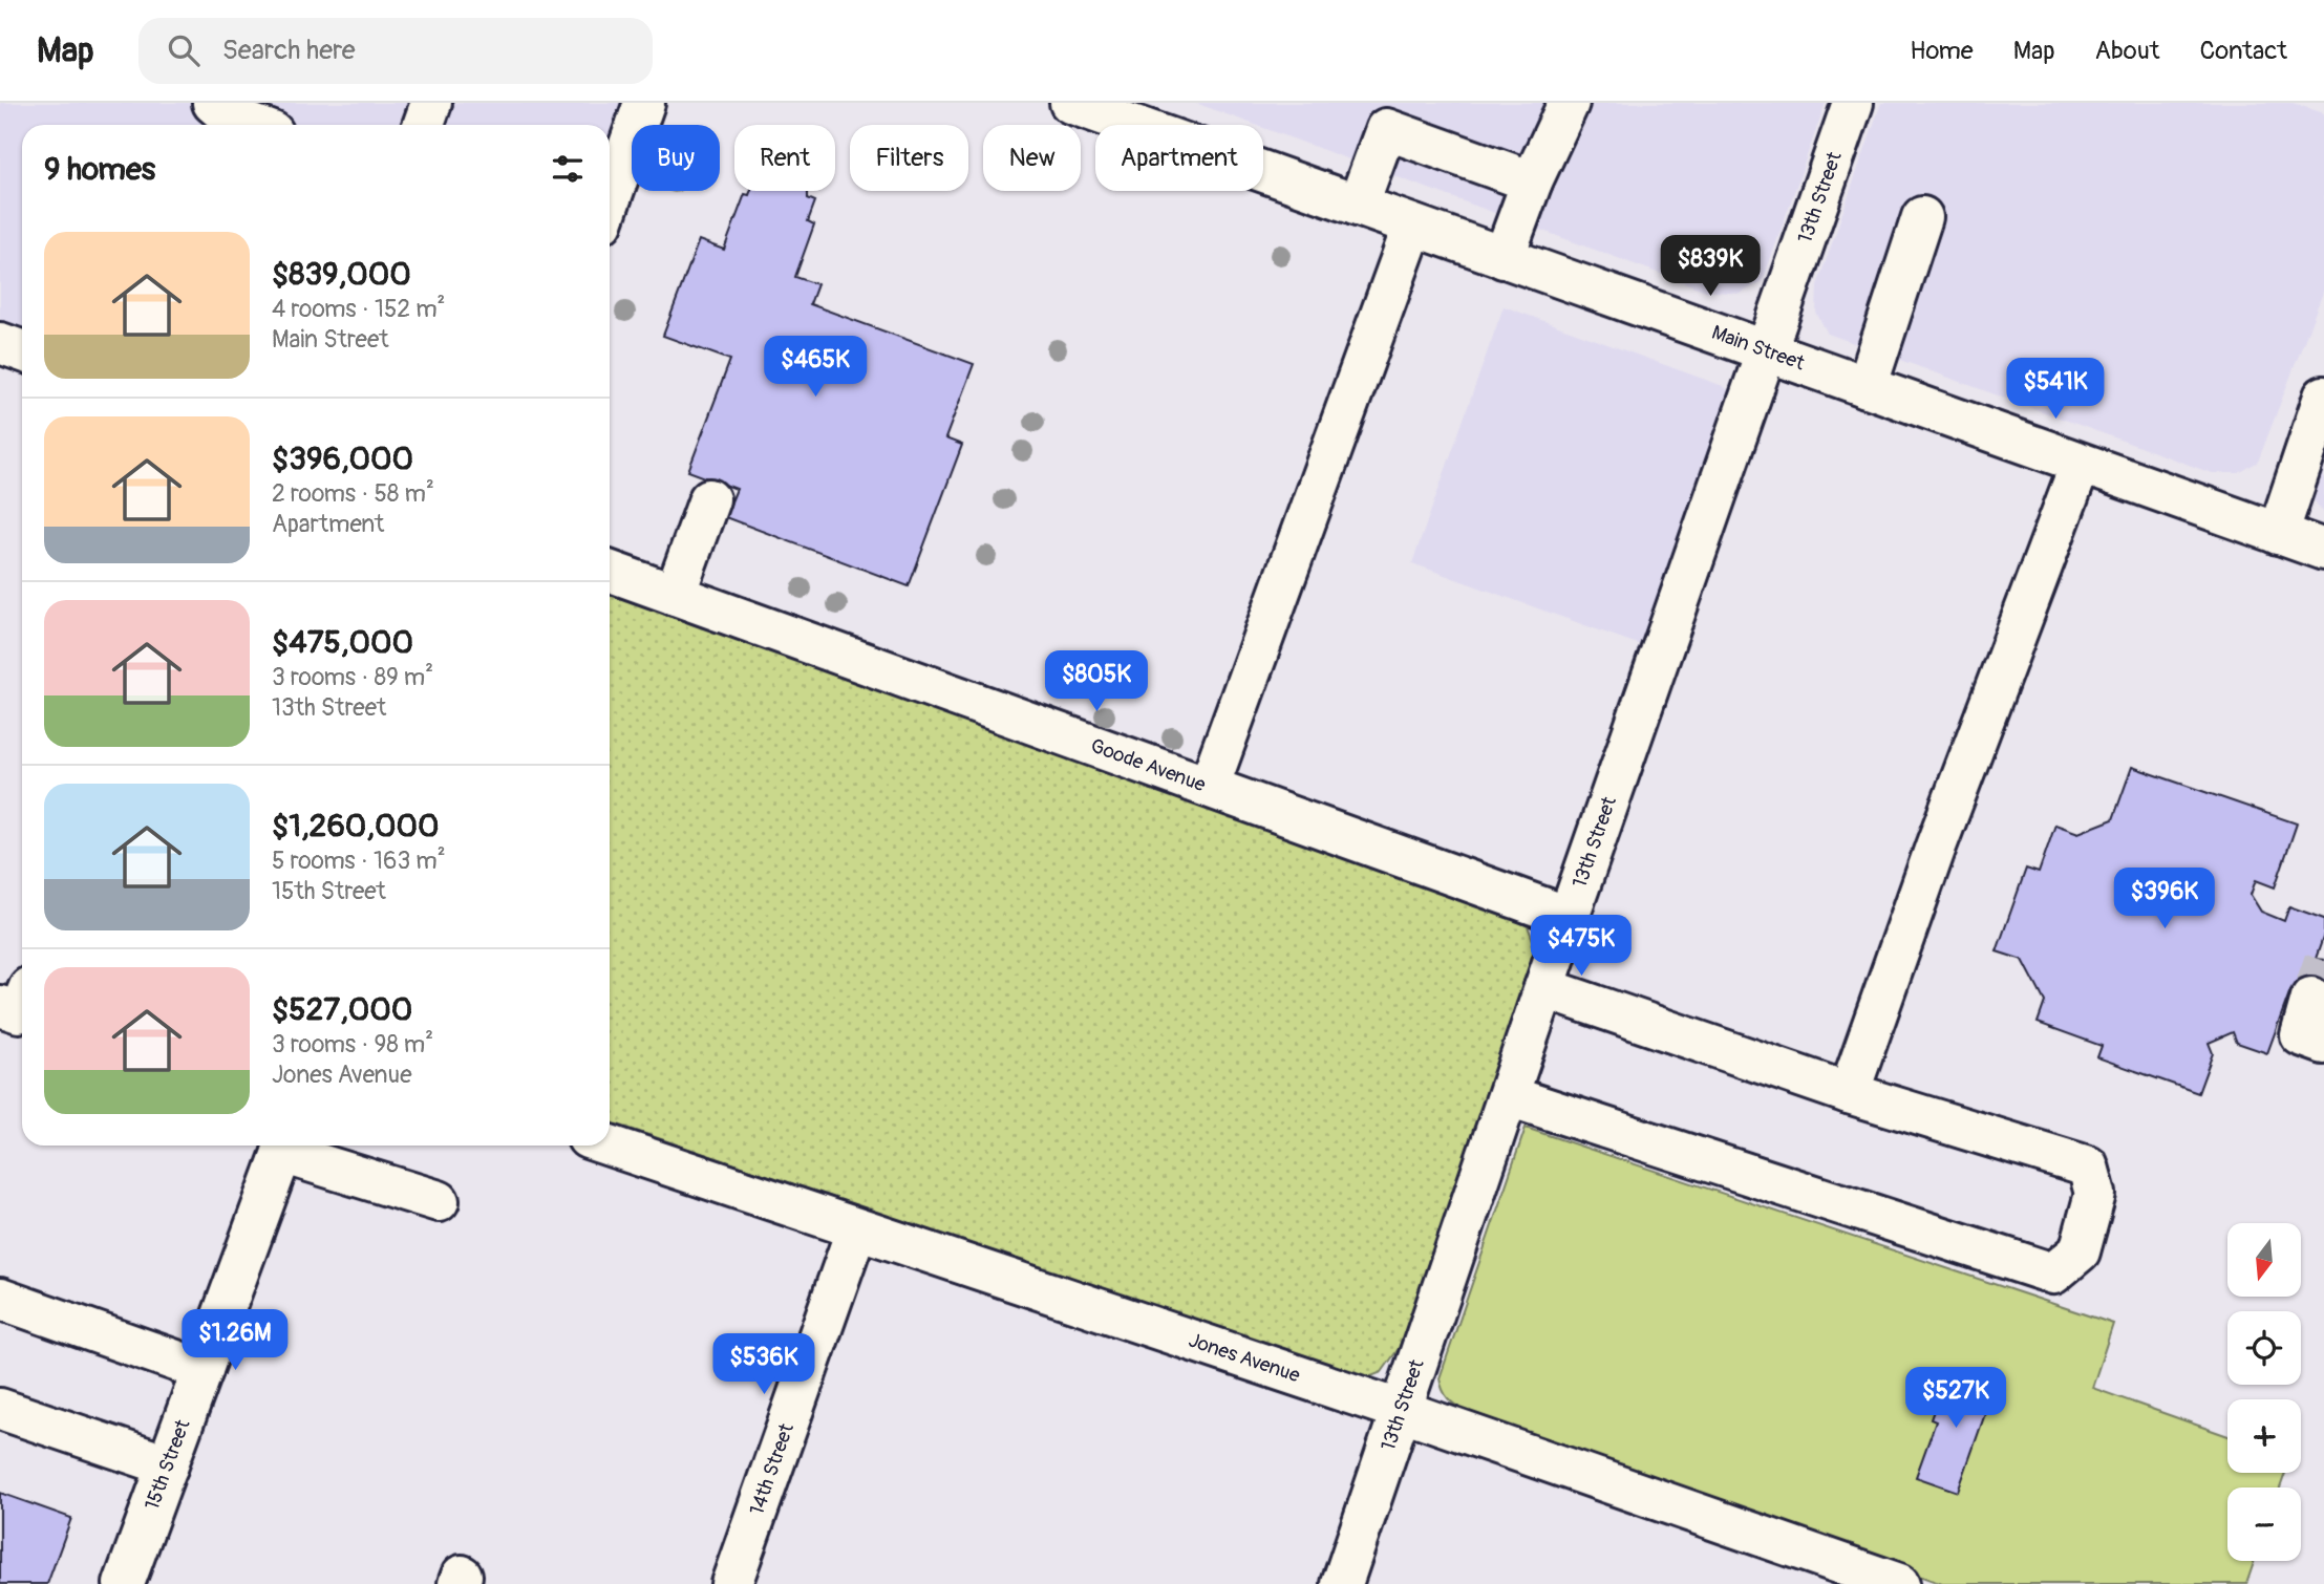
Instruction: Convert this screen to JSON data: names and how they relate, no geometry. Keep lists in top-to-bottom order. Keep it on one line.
{"streets":{"street":["13th Street","Main Street","Goode Avenue","Jones Avenue","15th Street","14th Street"]},"crossings":[["13th Street","Main Street"],["13th Street","Goode Avenue"],["13th Street","Jones Avenue"],["Jones Avenue","14th Street"]],"north":"bottom","page":{"header":"Map","search":"Search here","nav":["Home","Map","About","Contact"],"chip":["Buy","Rent","Filters","New","Apartment"],"heading":"9 homes","list":[{"name":"$839,000","note":"4 rooms · 152 m² · Main Street"},{"name":"$396,000","note":"2 rooms · 58 m² · Apartment"},{"name":"$475,000","note":"3 rooms · 89 m² · 13th Street"},{"name":"$1,260,000","note":"5 rooms · 163 m² · 15th Street"},{"name":"$527,000","note":"3 rooms · 98 m² · Jones Avenue"}],"price":["$839K","$465K","$541K","$805K","$396K","$475K","$1.26M","$536K","$527K"],"map_buttons":["+","−"]}}
